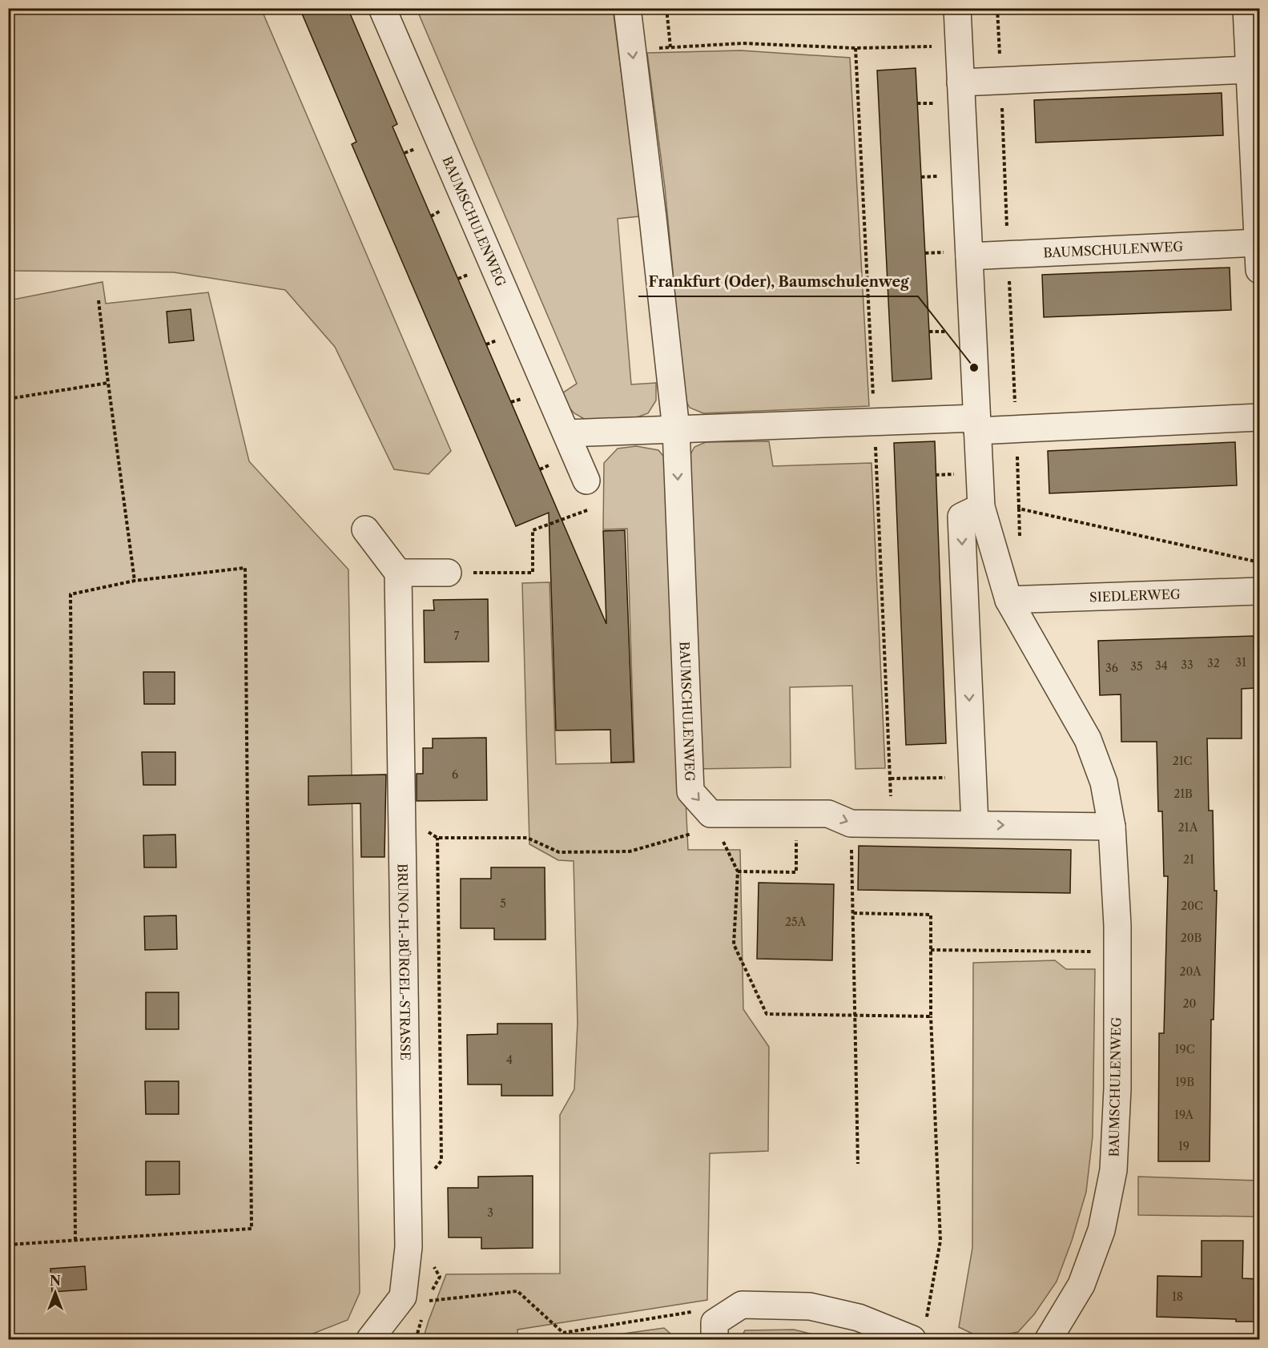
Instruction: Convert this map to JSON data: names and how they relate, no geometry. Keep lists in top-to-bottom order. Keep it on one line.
{"streets":{"street":["BAUMSCHULENWEG","SIEDLERWEG","BRUNO-H.-BÜRGEL-STRASSE"]},"crossings":[["BAUMSCHULENWEG","SIEDLERWEG"]],"places":["Frankfurt (Oder), Baumschulenweg"],"house_numbers":["7","31","32","33","34","35","36","21C","6","21B","21A","21","5","20C","25A","20B","20A","20","19C","4","19B","19A","19","3","18"],"north":"top"}
